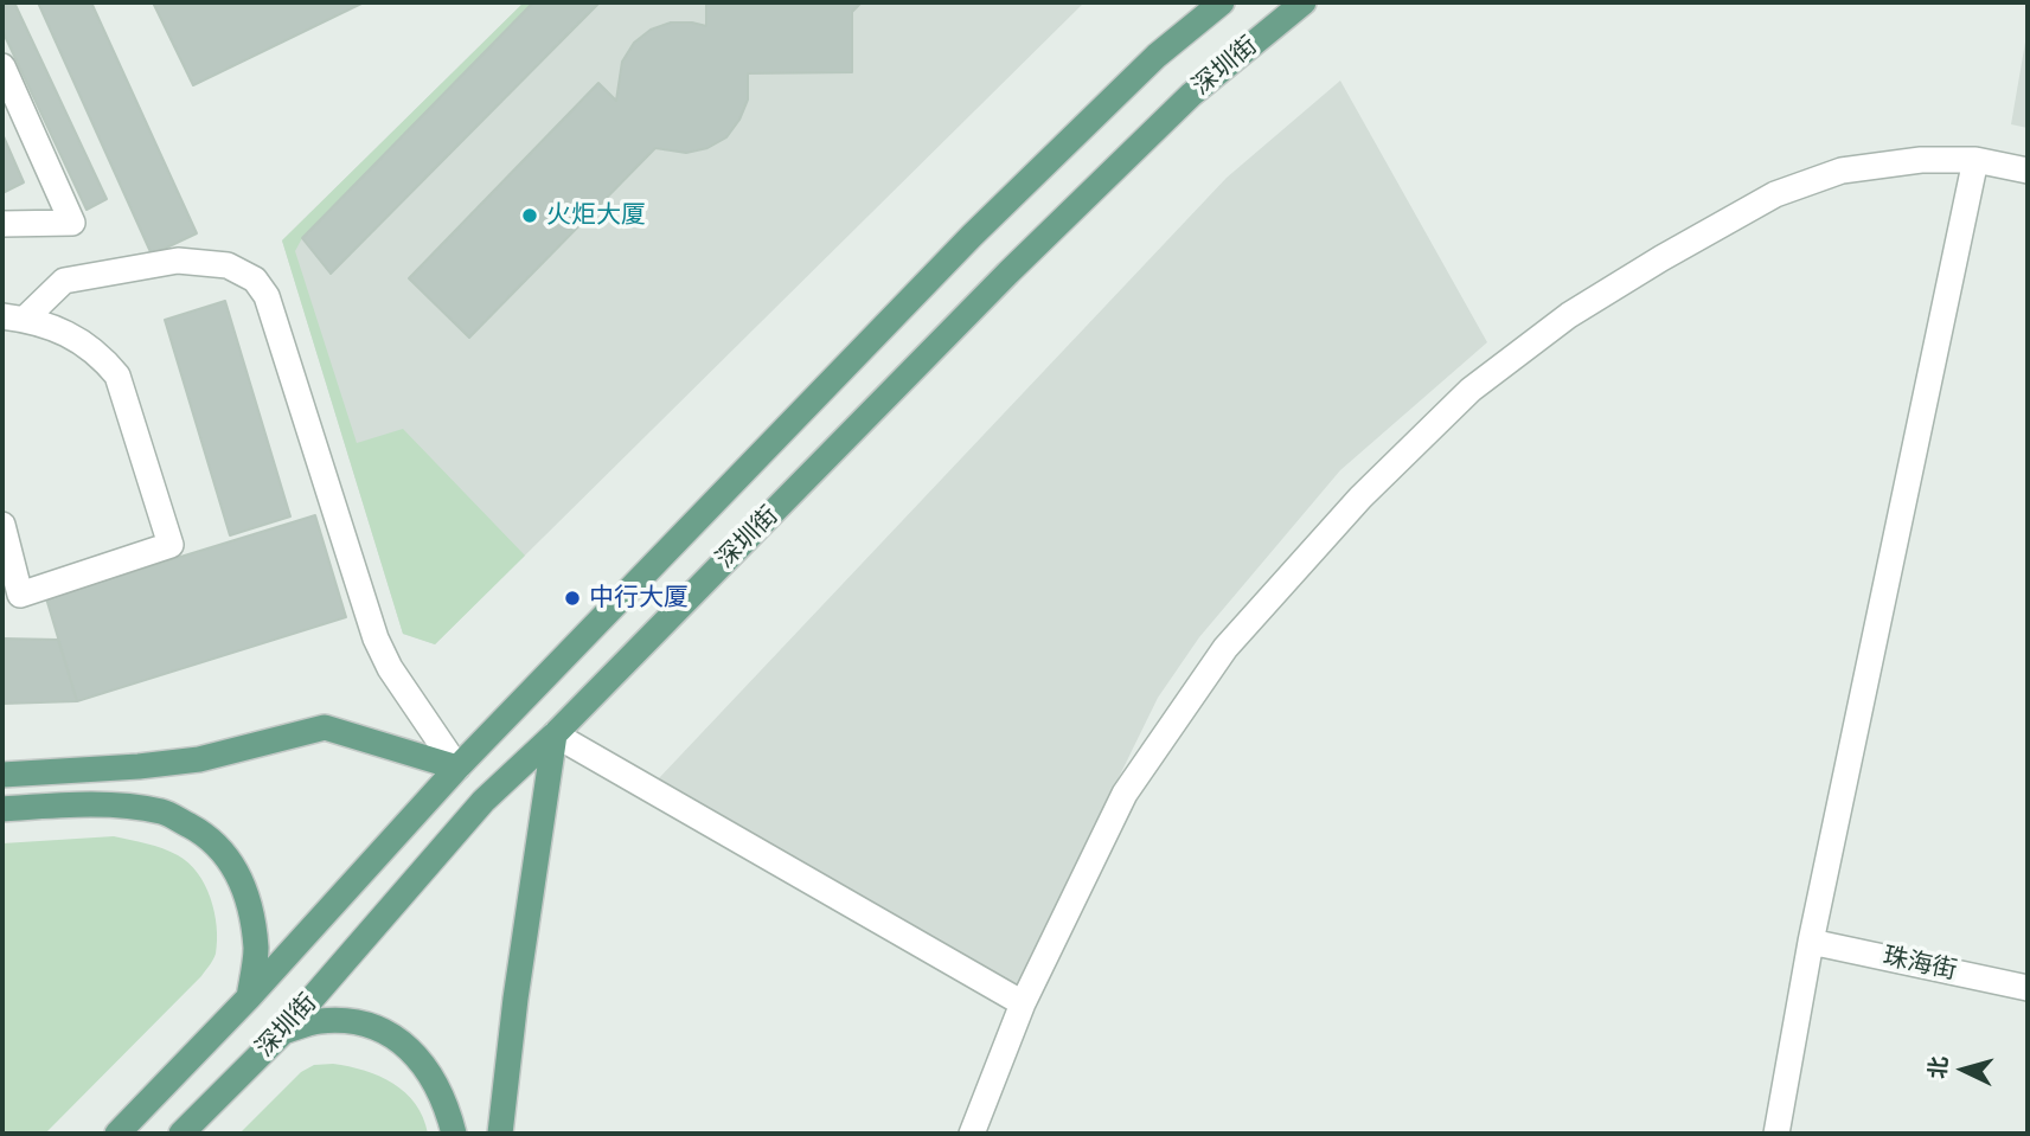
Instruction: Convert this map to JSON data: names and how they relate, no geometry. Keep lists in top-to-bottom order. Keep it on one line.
{"streets":{"main road":["深圳街"],"street":["珠海街"]},"places":["火炬大厦","中行大厦"],"north":"left"}
